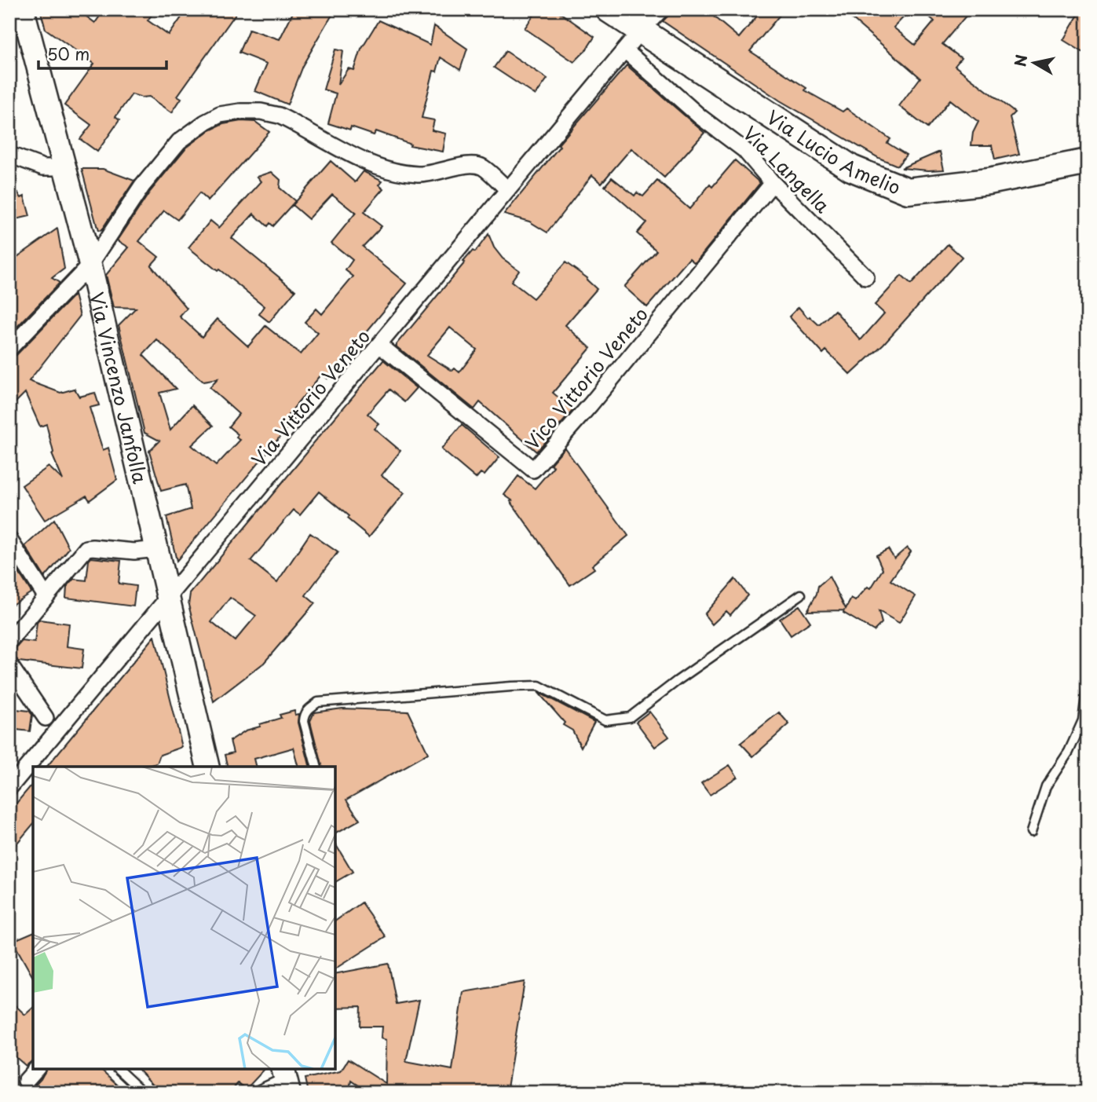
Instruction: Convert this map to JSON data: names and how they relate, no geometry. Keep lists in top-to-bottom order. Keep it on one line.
{"streets":{"main road":["Via Lucio Amelio","Via Vincenzo Janfolla"],"street":["Via Langella","Vico Vittorio Veneto","Via Vittorio Veneto"]},"crossings":[["Via Lucio Amelio","Via Langella"],["Via Lucio Amelio","Via Vittorio Veneto"],["Via Langella","Vico Vittorio Veneto"],["Via Langella","Via Vittorio Veneto"],["Vico Vittorio Veneto","Via Vittorio Veneto"],["Via Vincenzo Janfolla","Via Vittorio Veneto"]],"scale_bar":"50 m","north":"left"}
